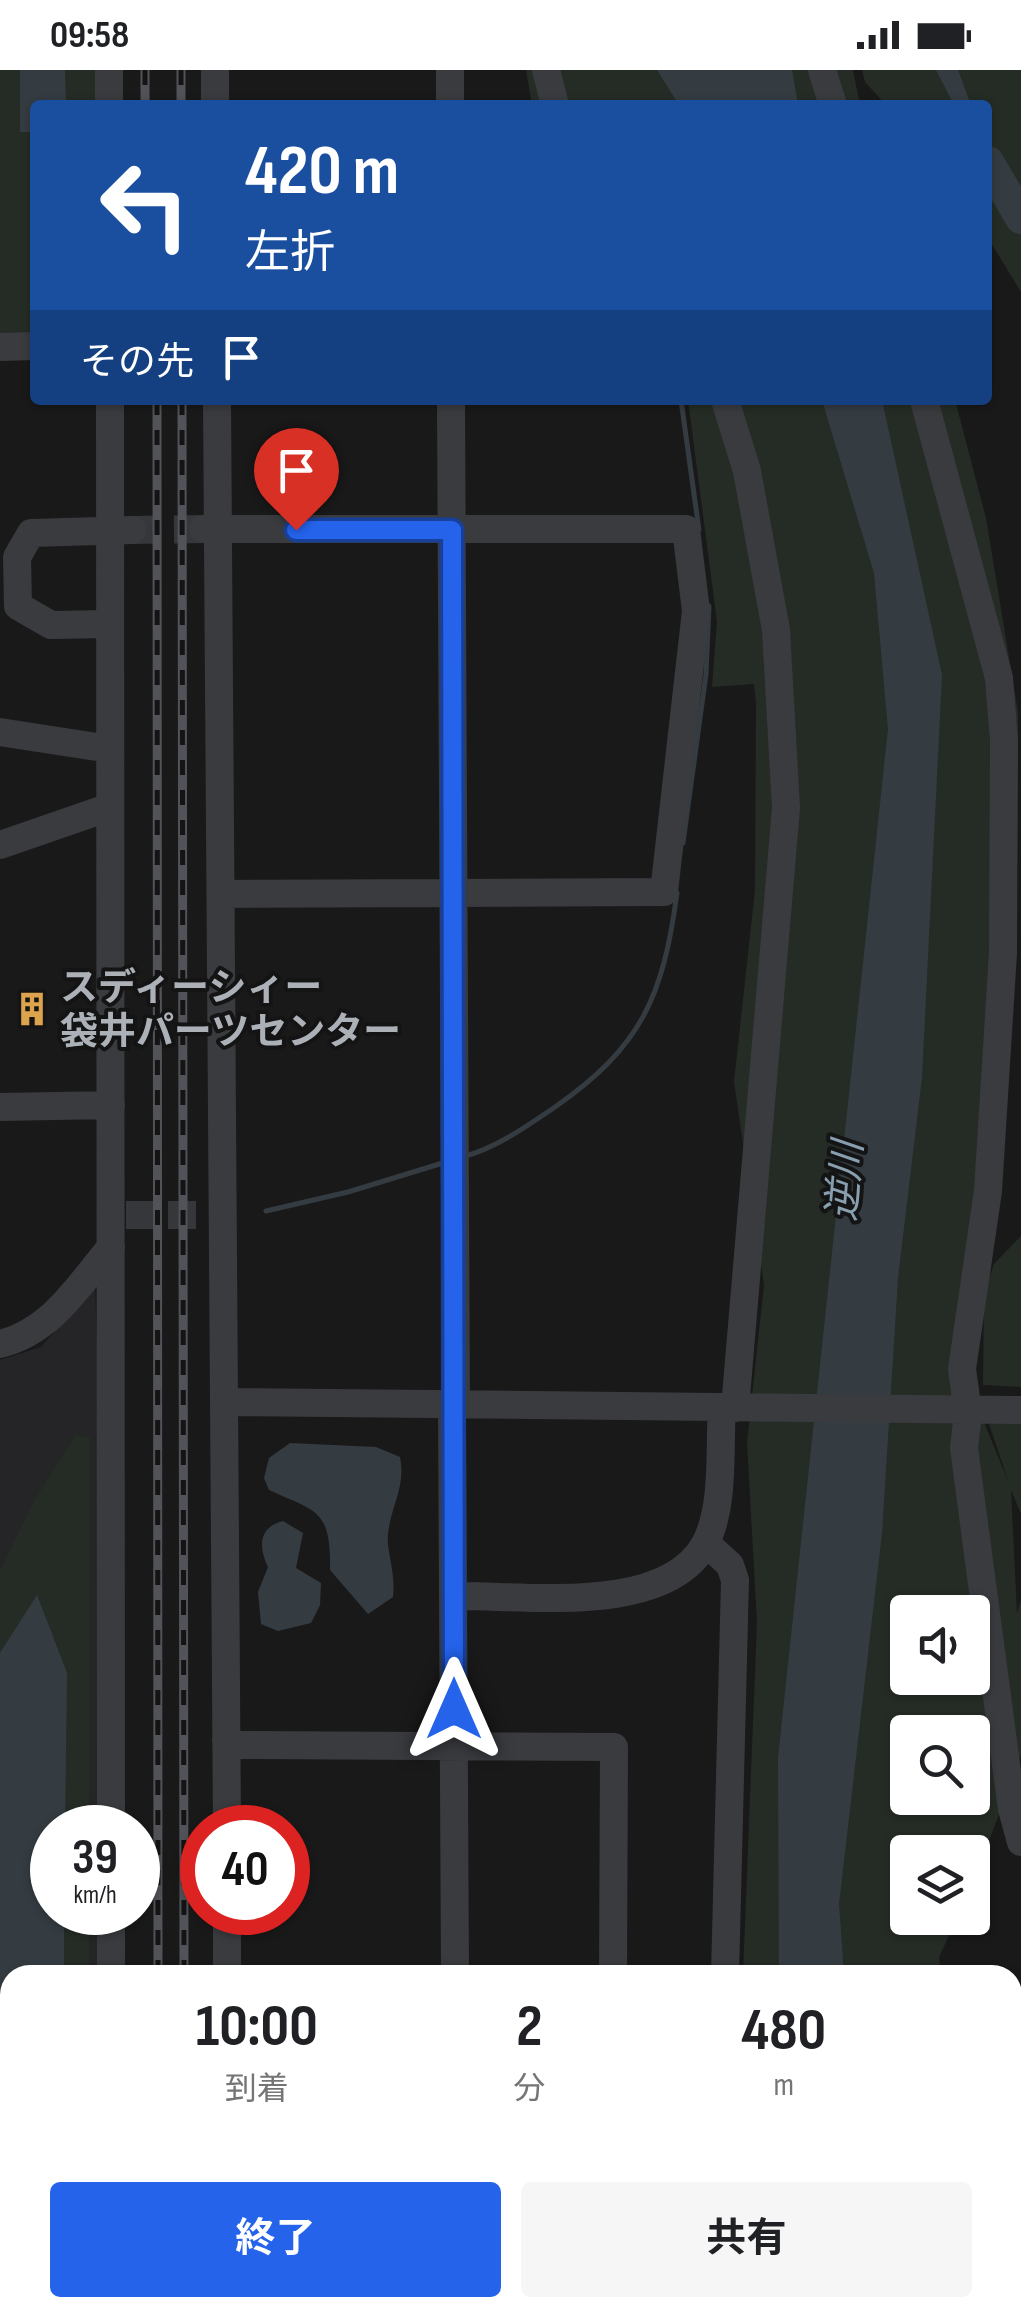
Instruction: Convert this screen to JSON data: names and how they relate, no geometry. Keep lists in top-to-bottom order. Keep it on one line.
{"water":["逆川"],"places":{"building":["スディーシィー 袋井パーツセンター"]},"page":{"status":"09:58","turn":["420 m","左折"],"then":"その先","speed":"39 km/h","limit":"40","eta":["10:00","到着","2","分","480","m"],"buttons":["終了","共有"]}}
